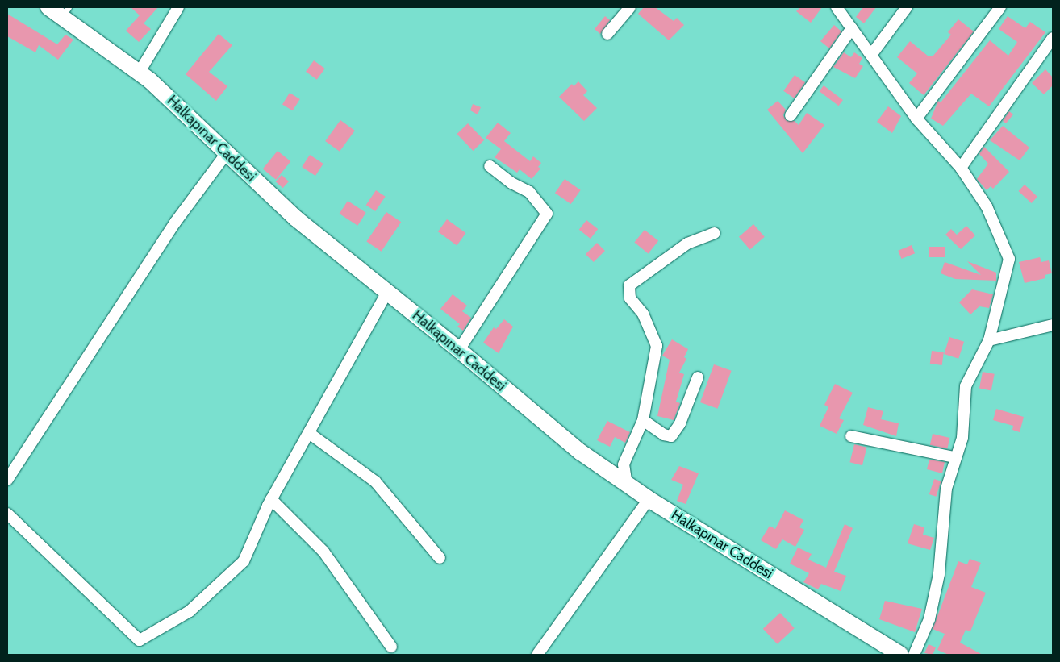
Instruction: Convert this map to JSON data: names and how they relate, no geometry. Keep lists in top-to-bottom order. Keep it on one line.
{"streets":{"main road":["Halkapınar Caddesi"]}}
